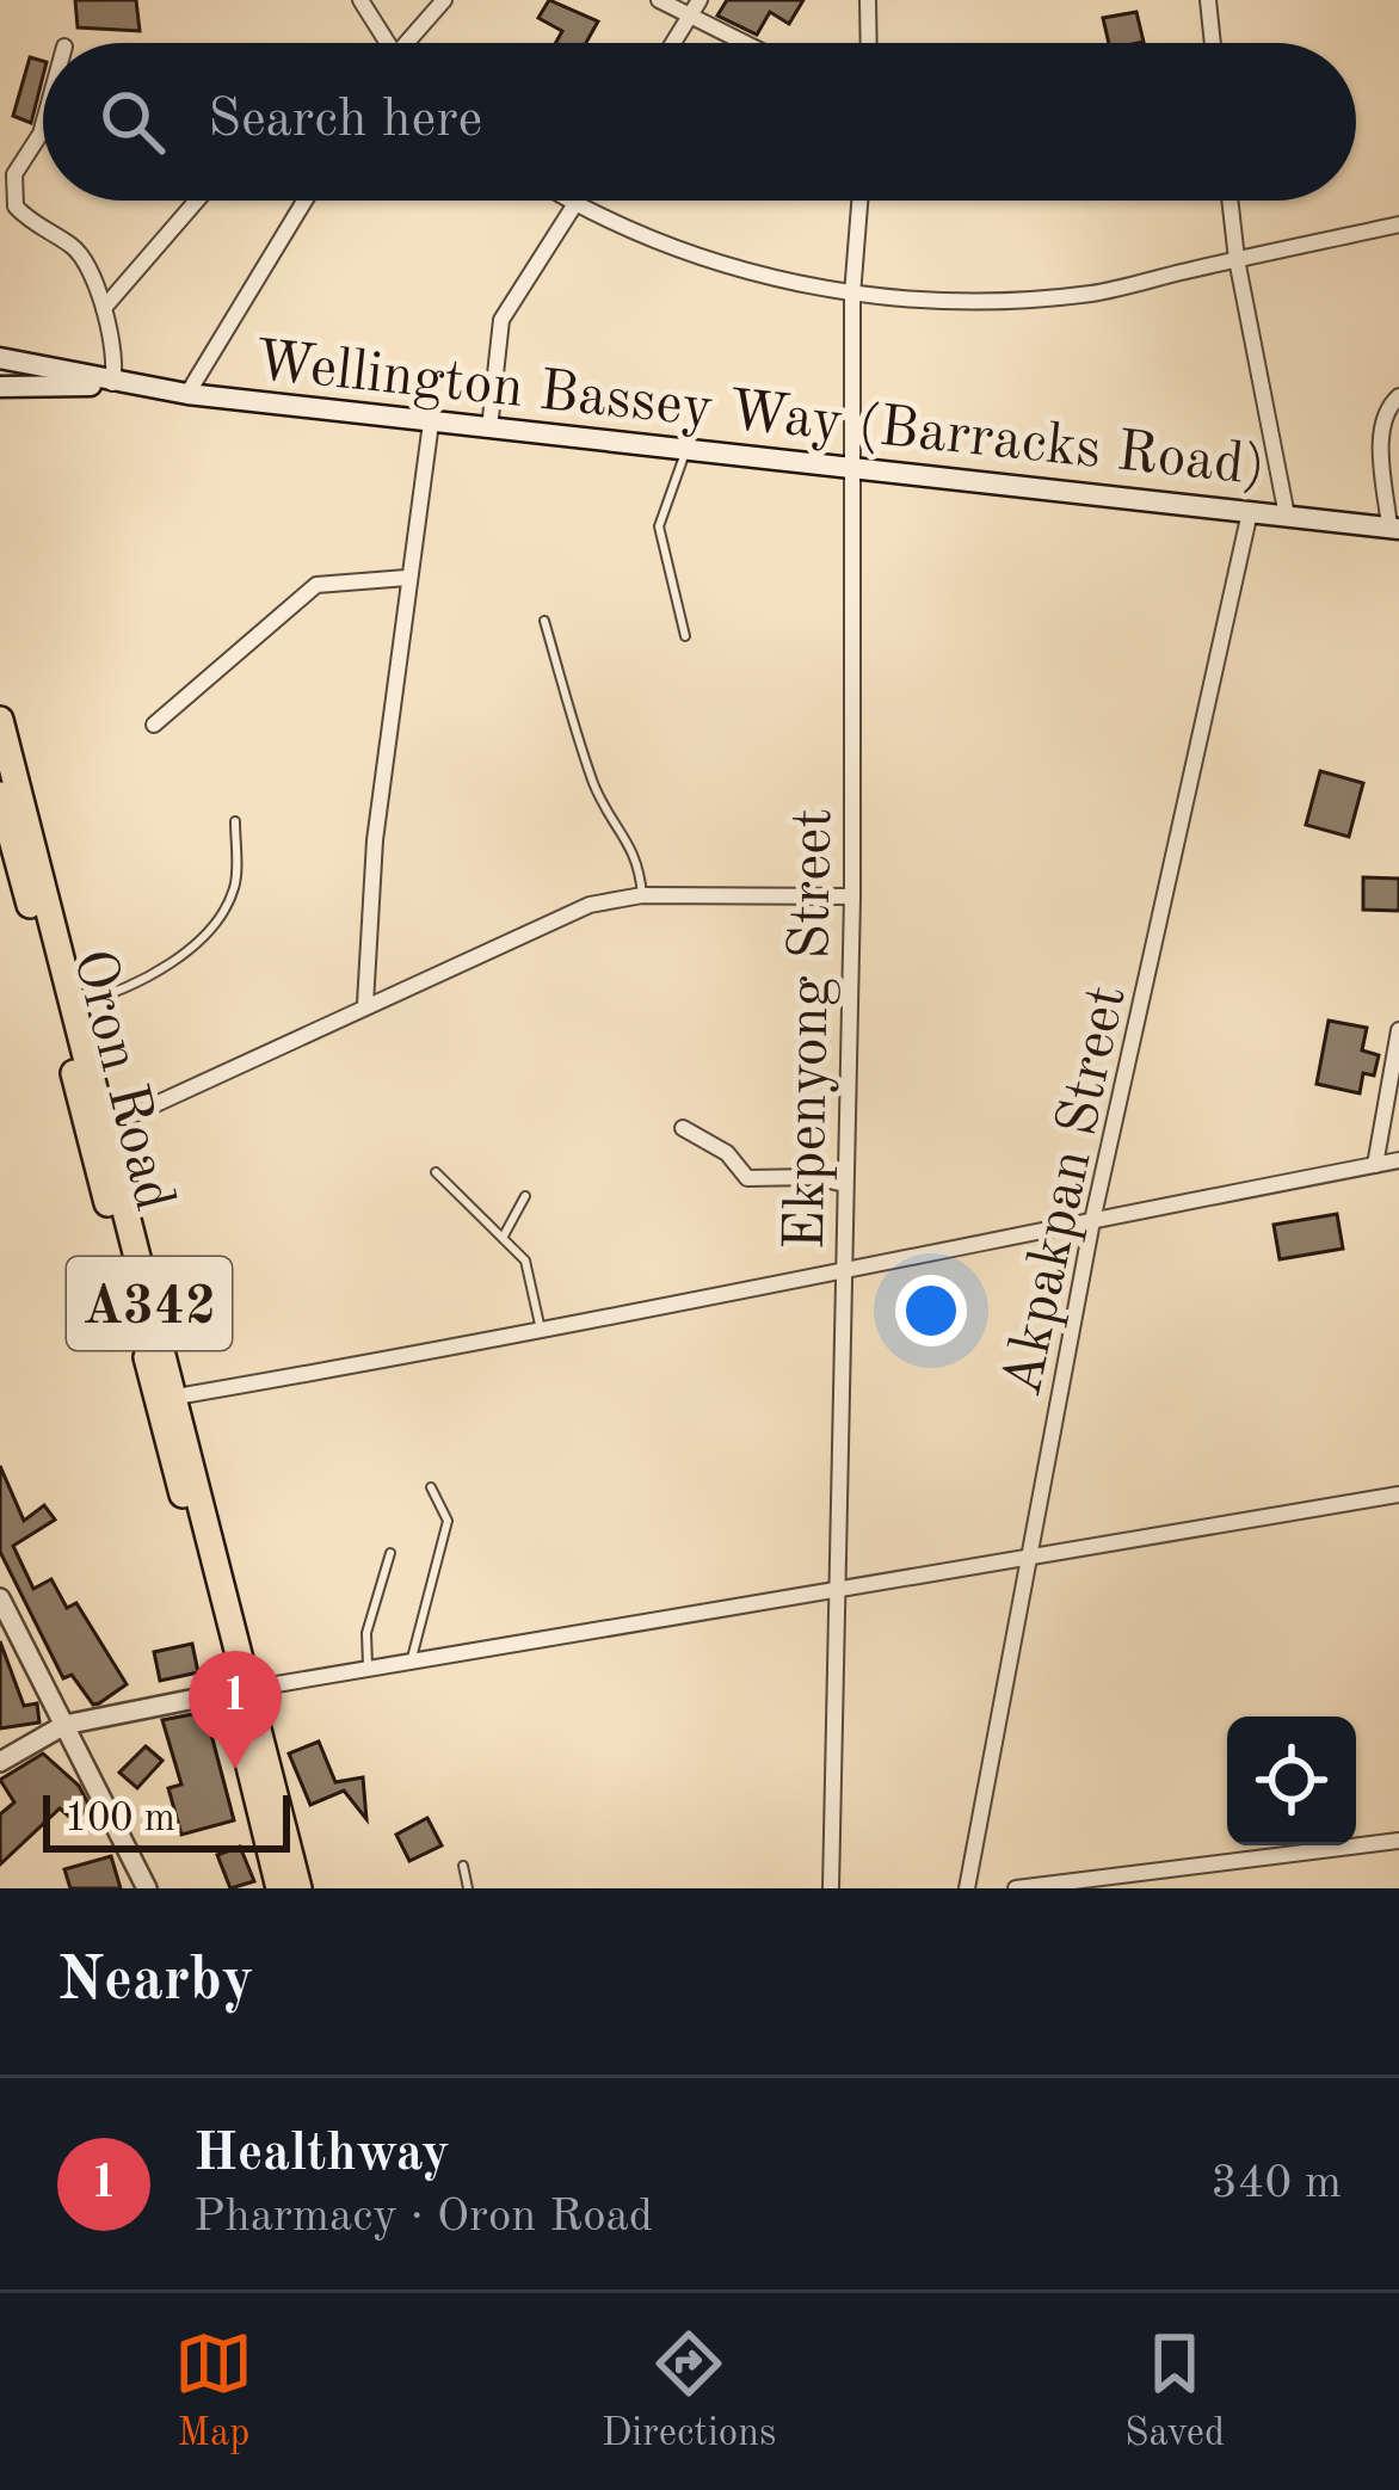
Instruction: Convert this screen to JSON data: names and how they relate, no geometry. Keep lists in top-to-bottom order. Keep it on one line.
{"streets":{"highway":["Oron Road","A342"],"main road":["Wellington Bassey Way (Barracks Road)"],"street":["Ekpenyong Street","Akpakpan Street"]},"crossings":[["Wellington Bassey Way (Barracks Road)","Ekpenyong Street"],["Wellington Bassey Way (Barracks Road)","Akpakpan Street"],["Oron Road","A342"]],"scale_bar":"100 m","page":{"search":"Search here","pins":"1","scale":"100 m","heading":"Nearby","list":[{"mark":"1","name":"Healthway","note":"Pharmacy · Oron Road","value":"340 m"}],"nav":["Map","Directions","Saved"]}}
